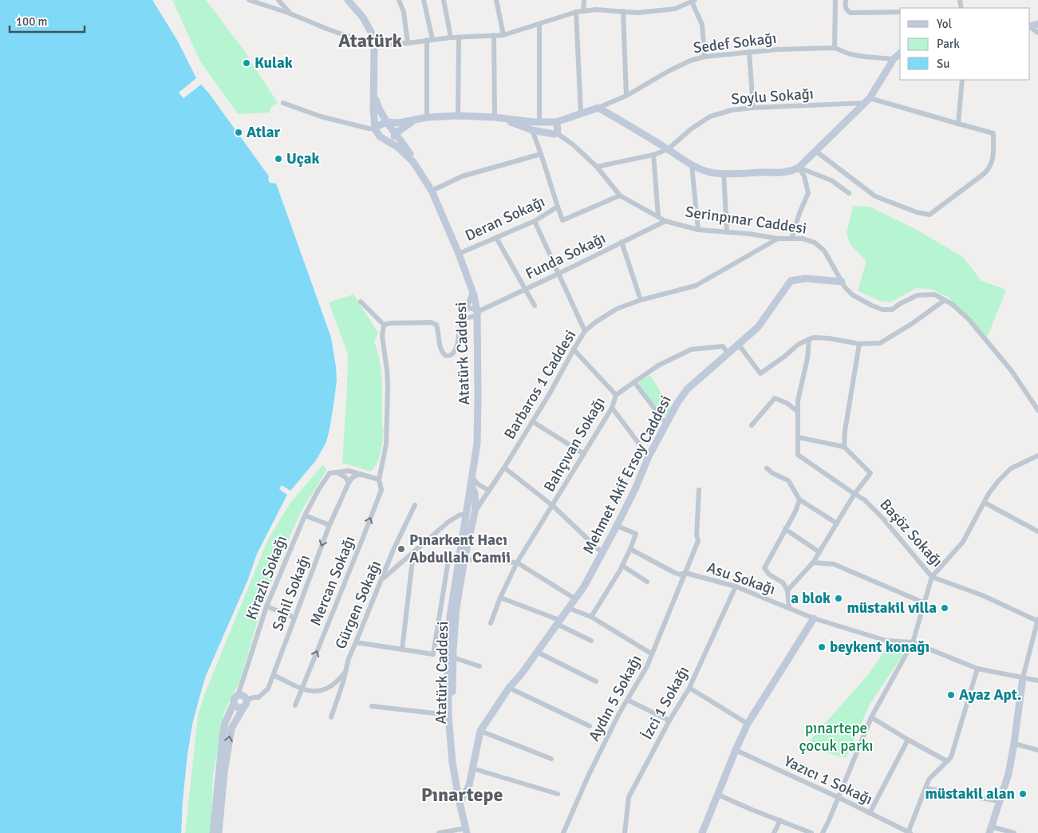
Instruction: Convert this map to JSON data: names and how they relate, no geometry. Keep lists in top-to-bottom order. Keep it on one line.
{"streets":{"street":["Sedef Sokağı","Soylu Sokağı","Deran Sokağı","Serinpınar Caddesi","Funda Sokağı","Atatürk Caddesi","Barbaros 1 Caddesi","Bahçıvan Sokağı","Mehmet Akif Ersoy Caddesi","Başöz Sokağı","Kirazlı Sokağı","Asu Sokağı","Mercan Sokağı","Sahil Sokağı","Gürgen Sokağı","Aydın 5 Sokağı","İzci 1 Sokağı","Yazıcı 1 Sokağı"]},"crossings":[["Deran Sokağı","Serinpınar Caddesi"],["Deran Sokağı","Atatürk Caddesi"],["Serinpınar Caddesi","Funda Sokağı"],["Serinpınar Caddesi","Barbaros 1 Caddesi"],["Serinpınar Caddesi","Mehmet Akif Ersoy Caddesi"],["Funda Sokağı","Atatürk Caddesi"],["Atatürk Caddesi","Barbaros 1 Caddesi"],["Atatürk Caddesi","Mehmet Akif Ersoy Caddesi"],["Kirazlı Sokağı","Sahil Sokağı"],["Asu Sokağı","Aydın 5 Sokağı"],["Asu Sokağı","İzci 1 Sokağı"]],"one_way":["Mercan Sokağı","Sahil Sokağı"],"districts":["Atatürk","Pınartepe"],"parks":["pınartepe çocuk parkı"],"places":["Kulak","Atlar","Uçak","Pınarkent Hacı Abdullah Camii","a blok","müstakil villa","beykent konağı","Ayaz Apt.","müstakil alan"],"legend":["Yol","Park","Su"],"scale_bar":"100 m"}
